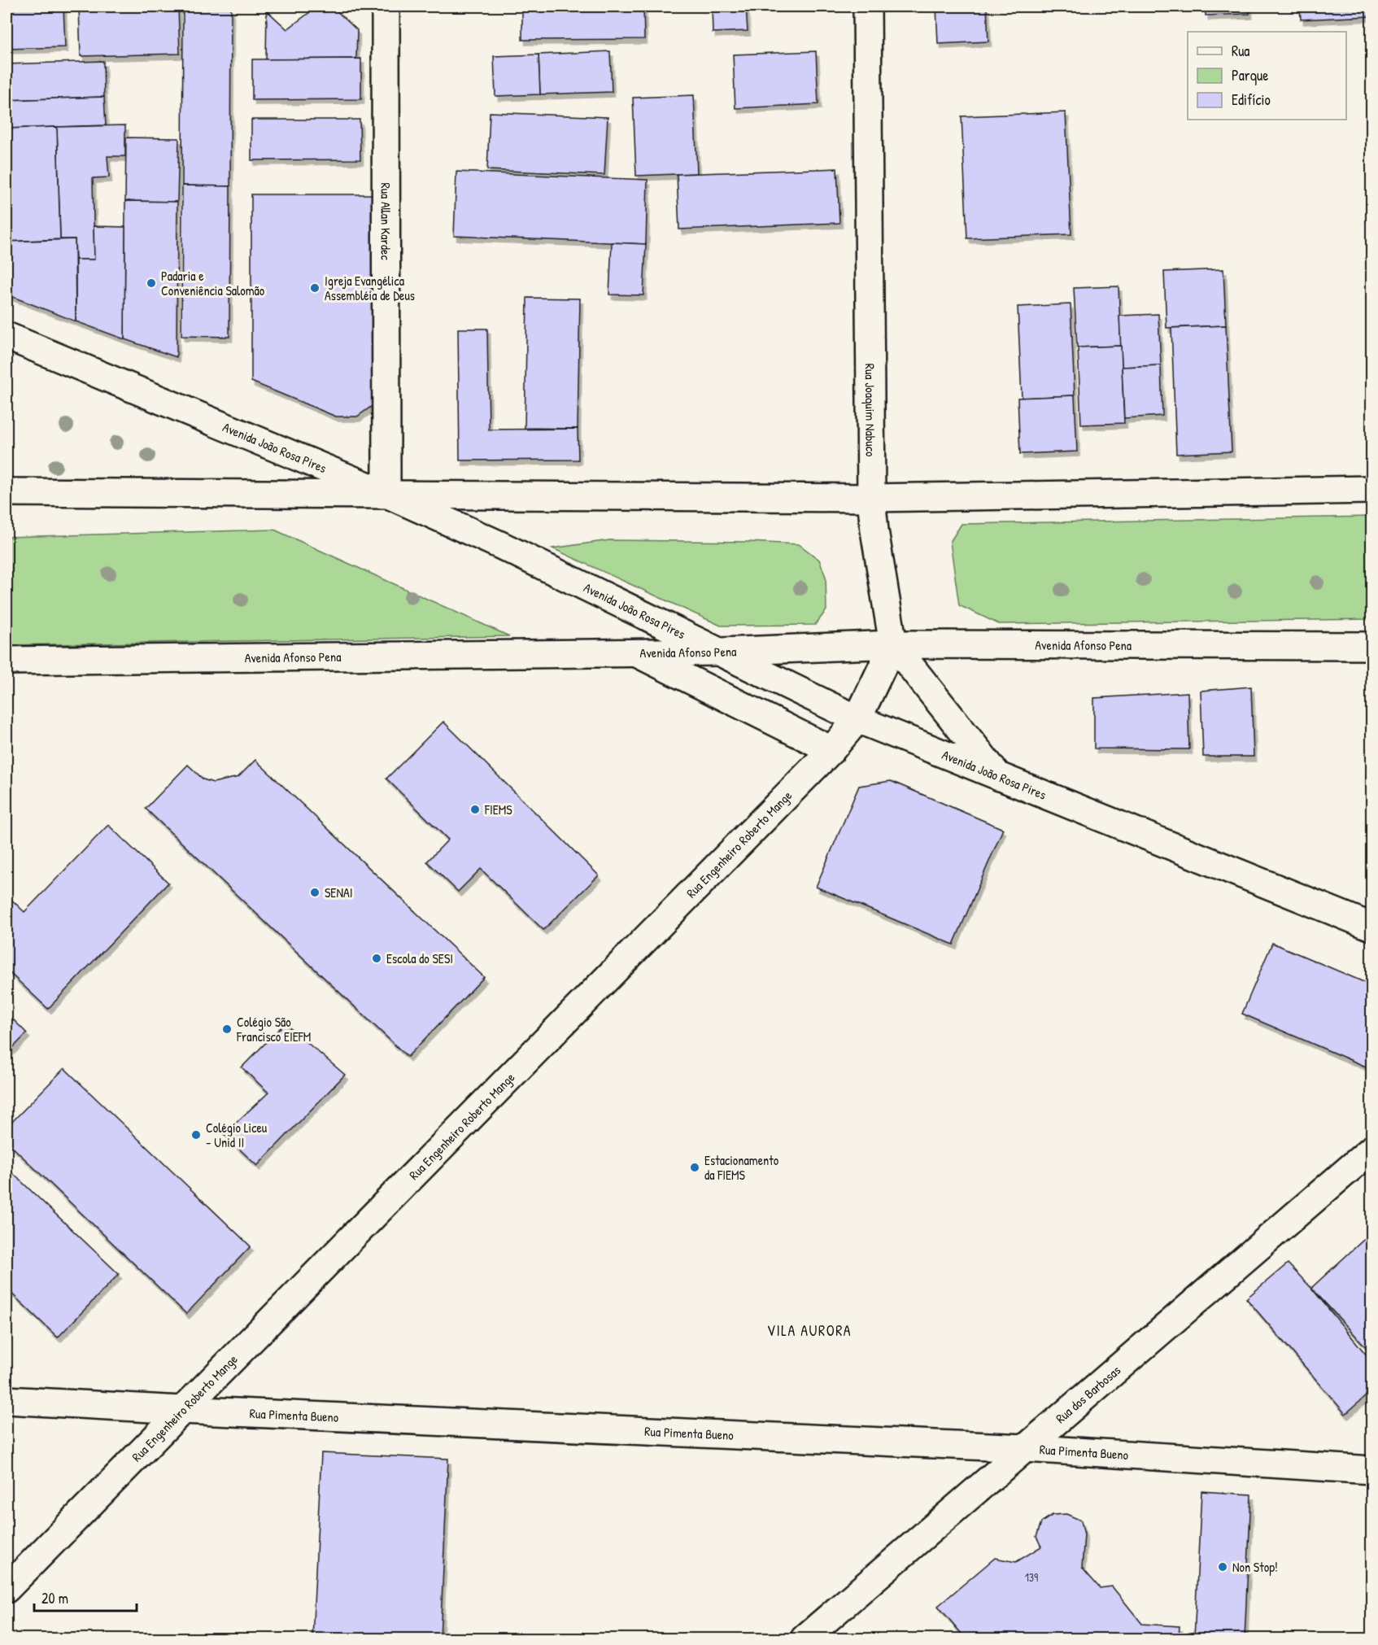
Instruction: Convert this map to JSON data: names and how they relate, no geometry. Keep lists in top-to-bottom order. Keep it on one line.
{"streets":{"street":["Rua Allan Kardec","Rua Joaquim Nabuco","Avenida João Rosa Pires","Avenida Afonso Pena","Rua Engenheiro Roberto Mange","Rua dos Barbosas","Rua Pimenta Bueno"]},"crossings":[["Rua Allan Kardec","Avenida João Rosa Pires"],["Rua Joaquim Nabuco","Avenida João Rosa Pires"],["Rua Joaquim Nabuco","Avenida Afonso Pena"],["Rua Joaquim Nabuco","Rua Engenheiro Roberto Mange"],["Avenida João Rosa Pires","Avenida Afonso Pena"],["Avenida João Rosa Pires","Rua Engenheiro Roberto Mange"],["Avenida Afonso Pena","Rua Engenheiro Roberto Mange"],["Rua Engenheiro Roberto Mange","Rua Pimenta Bueno"],["Rua dos Barbosas","Rua Pimenta Bueno"]],"districts":["VILA AURORA"],"places":["Padaria e Conveniência Salomão","Igreja Evangélica Assembléia de Deus","FIEMS","SENAI","Escola do SESI","Colégio São Francisco EIEFM","Colégio Liceu - Unid II","Estacionamento da FIEMS","Non Stop!"],"house_numbers":["139"],"legend":["Rua","Parque","Edifício"],"scale_bar":"20 m"}
